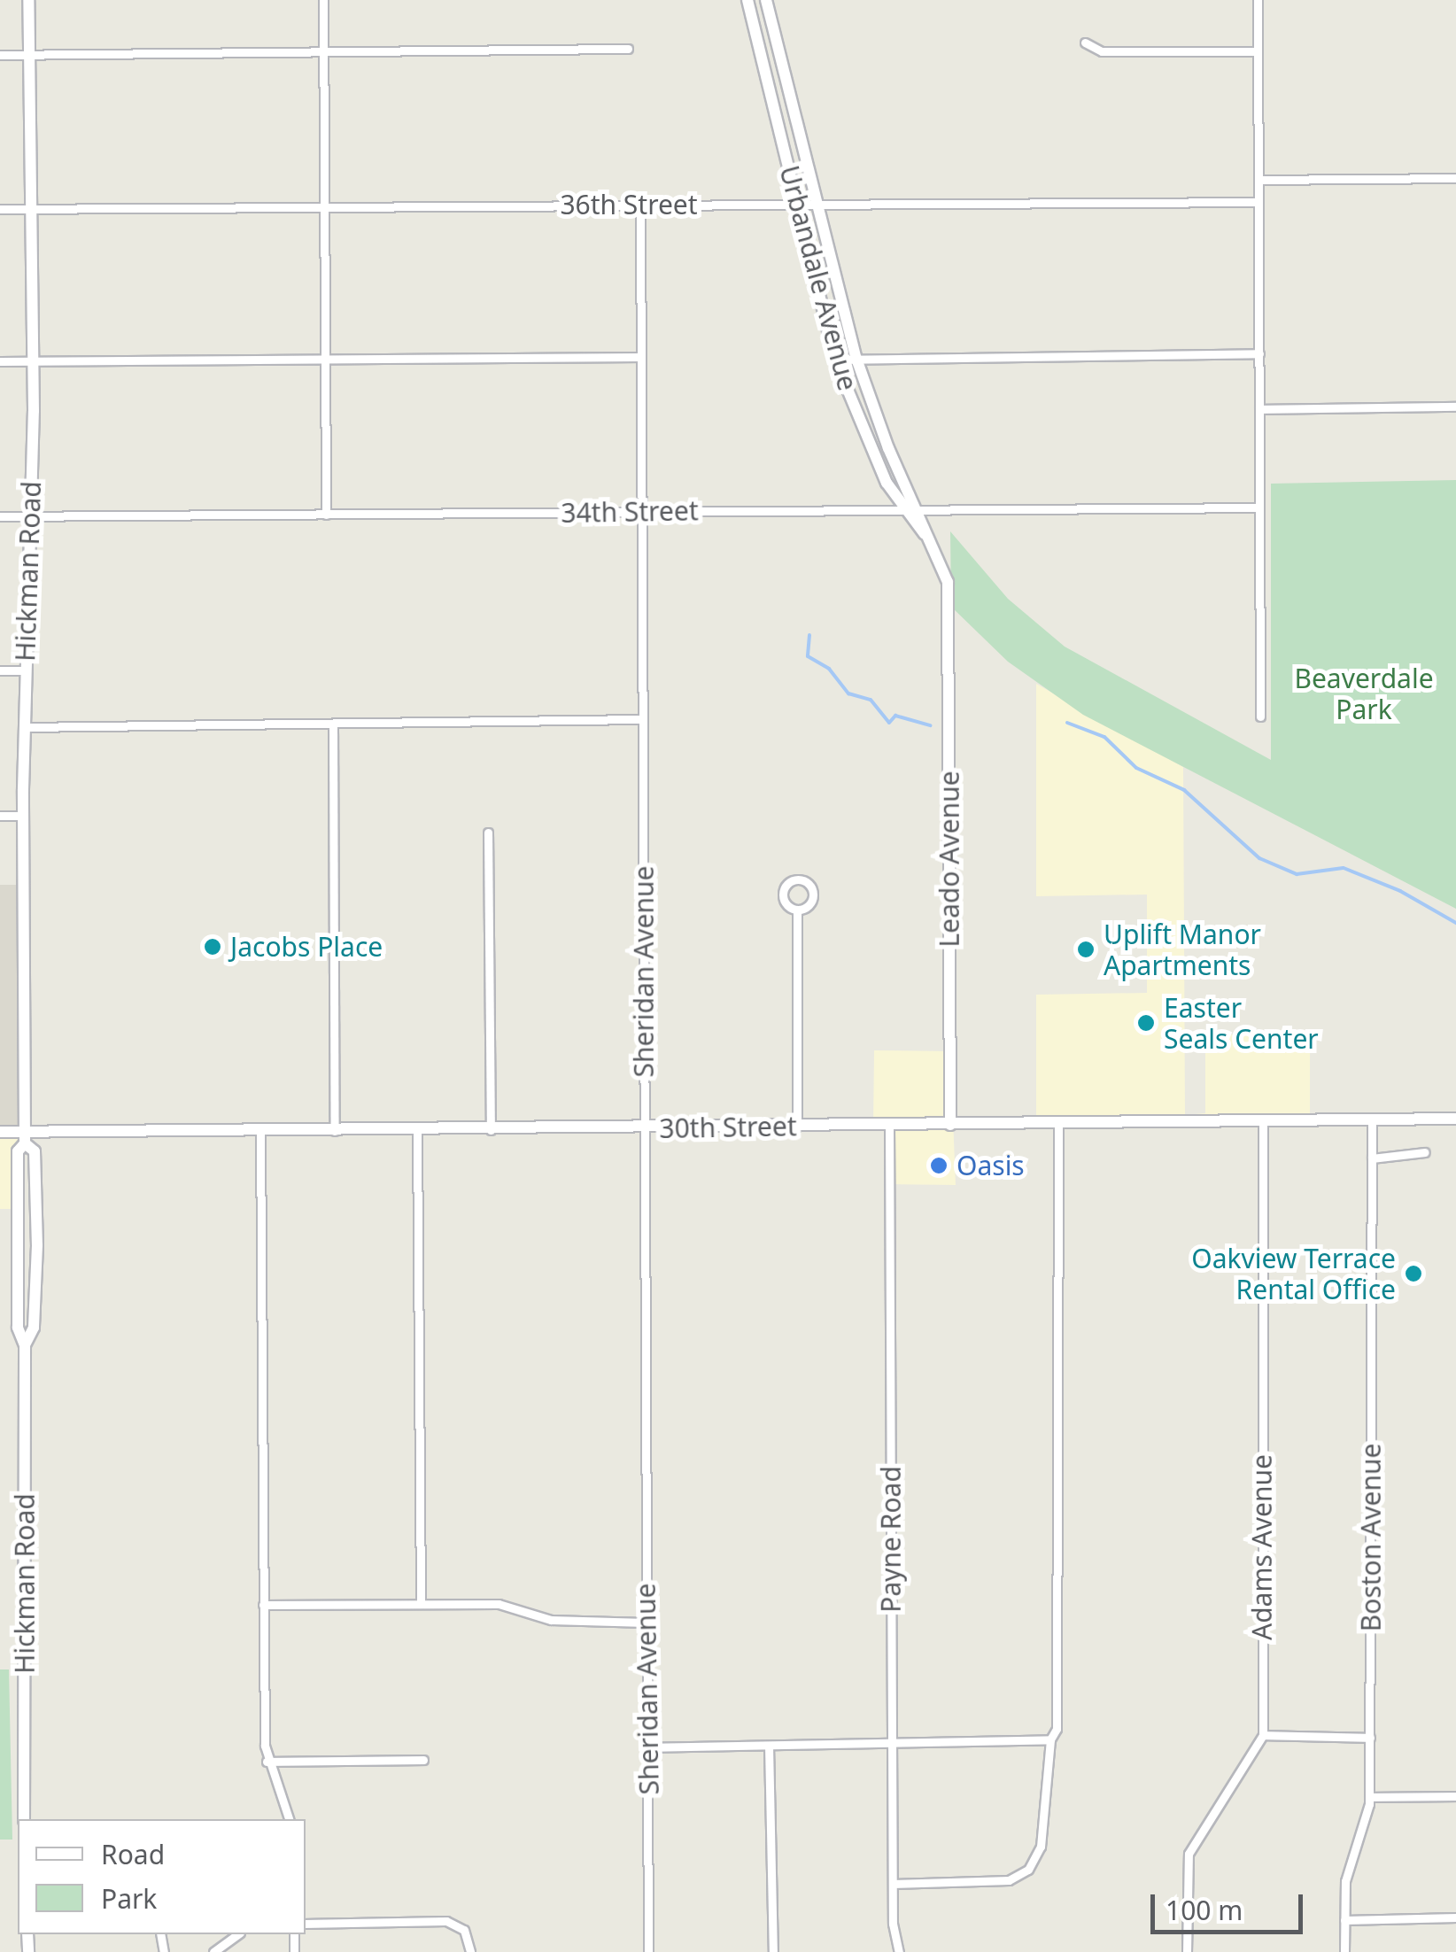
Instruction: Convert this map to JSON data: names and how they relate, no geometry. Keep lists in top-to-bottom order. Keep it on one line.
{"streets":{"street":["36th Street","Urbandale Avenue","34th Street","Hickman Road","Leado Avenue","Sheridan Avenue","30th Street","Boston Avenue","Payne Road","Adams Avenue"]},"crossings":[["36th Street","Urbandale Avenue"],["36th Street","Hickman Road"],["36th Street","Sheridan Avenue"],["Urbandale Avenue","34th Street"],["Urbandale Avenue","Leado Avenue"],["34th Street","Hickman Road"],["34th Street","Sheridan Avenue"],["Hickman Road","30th Street"],["Leado Avenue","30th Street"],["Sheridan Avenue","30th Street"],["30th Street","Boston Avenue"],["30th Street","Payne Road"],["30th Street","Adams Avenue"]],"parks":["Beaverdale Park"],"places":["Jacobs Place","Uplift Manor Apartments","Easter Seals Center","Oasis","Oakview Terrace Rental Office"],"legend":["Road","Park"],"scale_bar":"100 m"}
